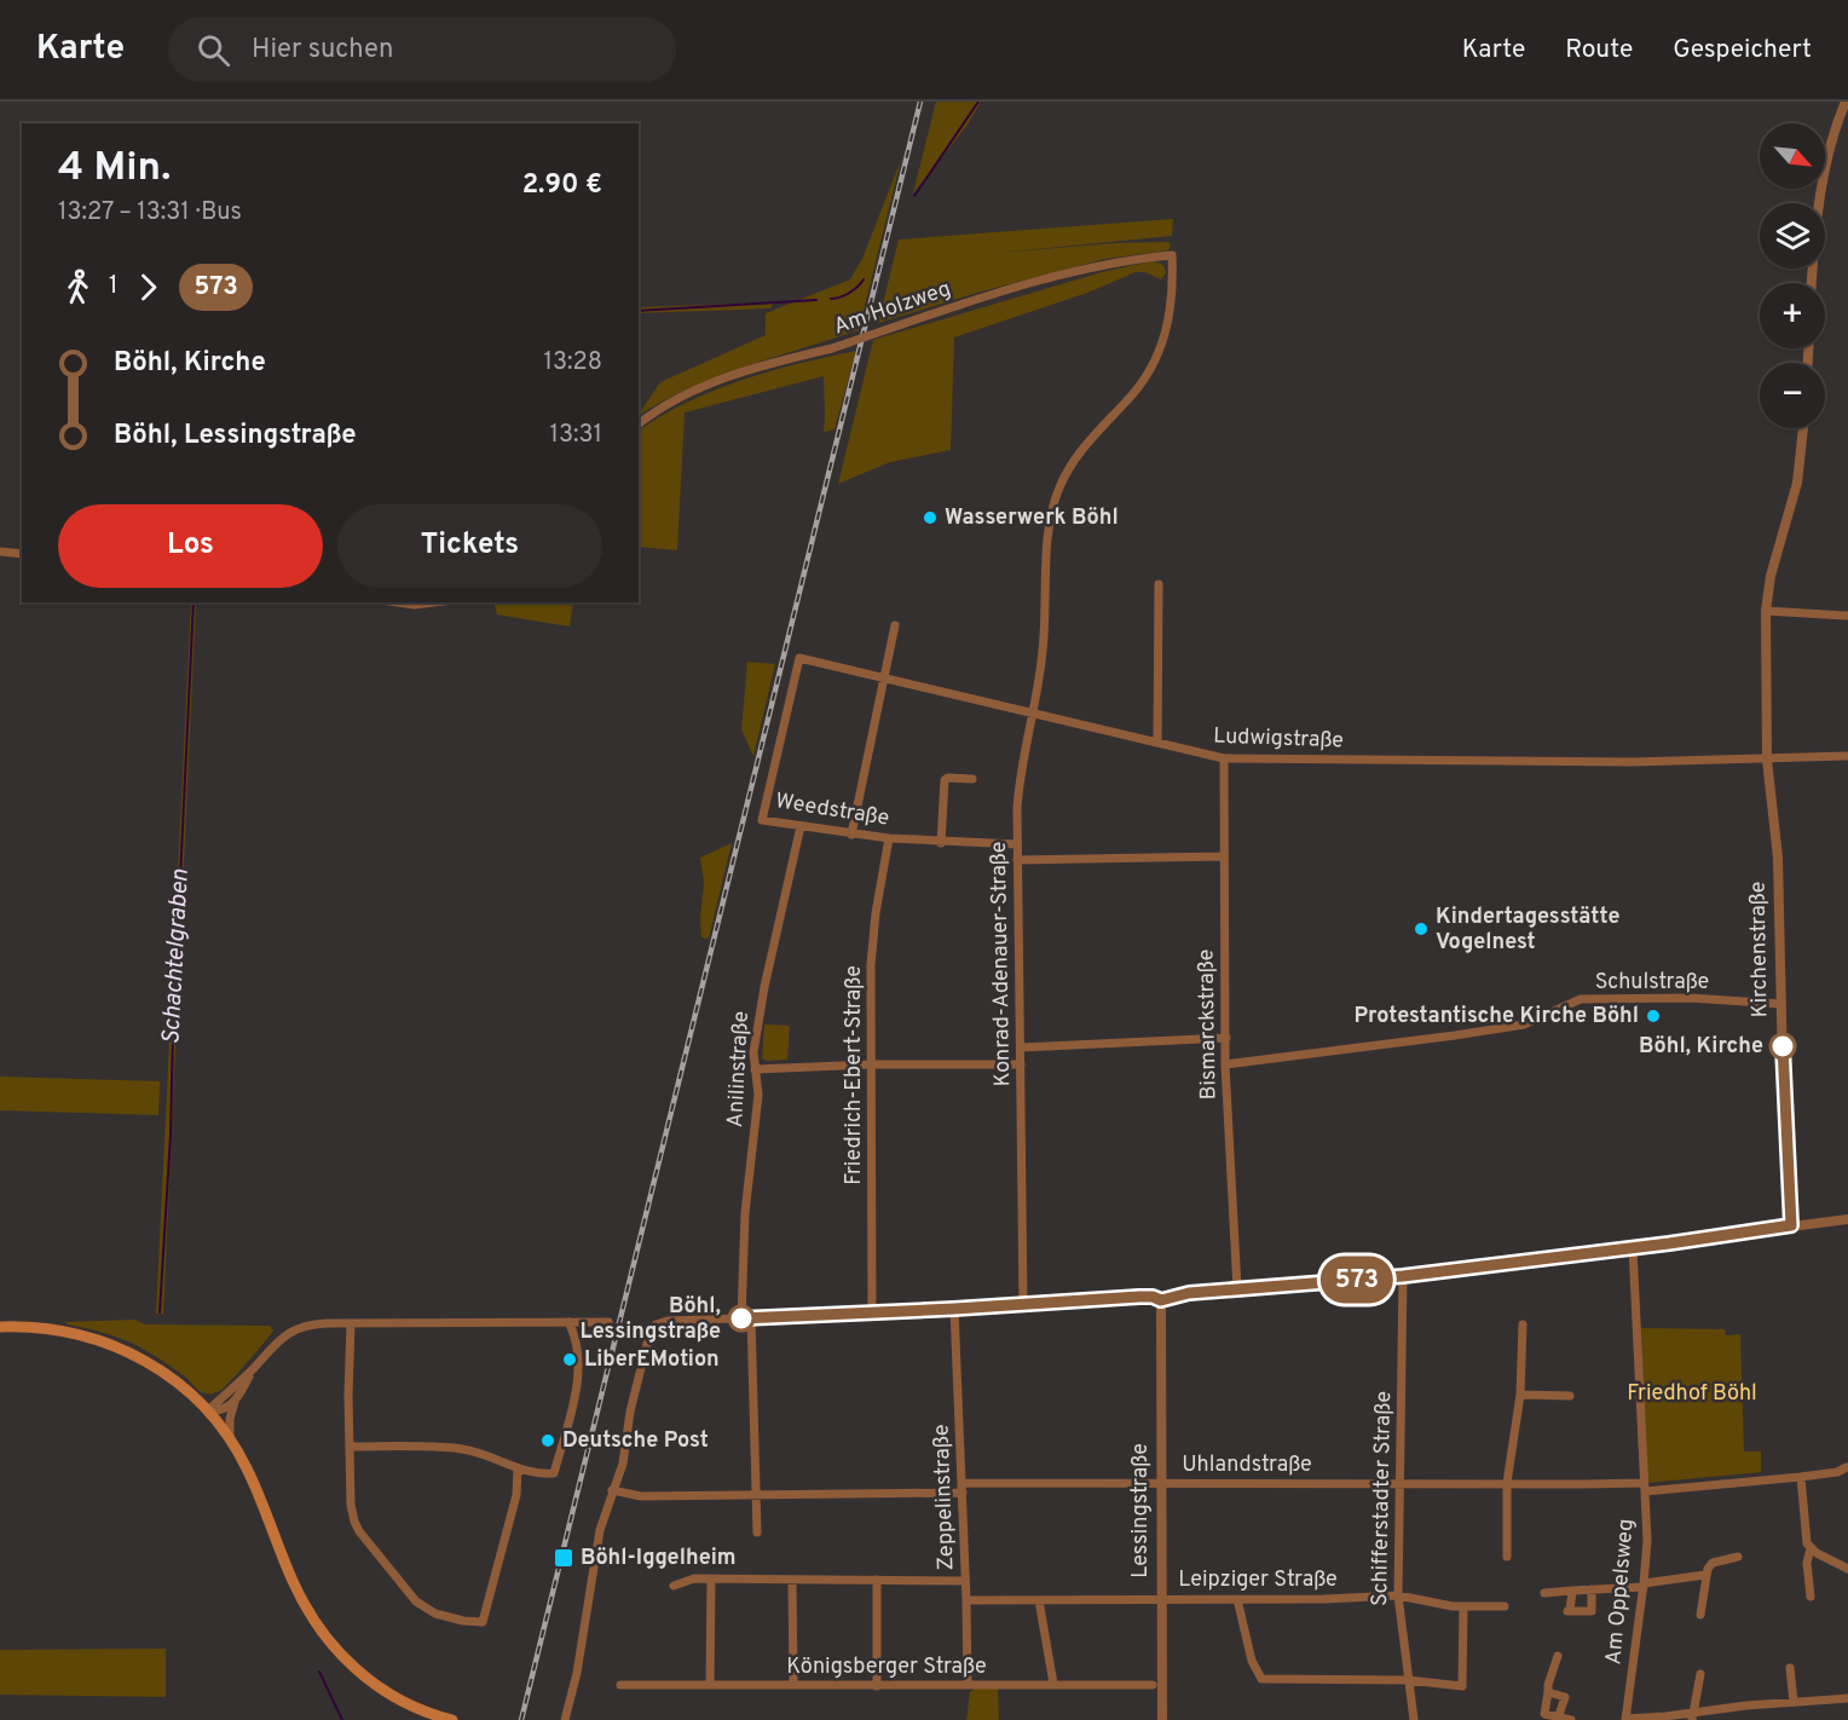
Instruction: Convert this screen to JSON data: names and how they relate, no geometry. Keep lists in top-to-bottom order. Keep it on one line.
{"streets":{"street":["Am Holzweg","Ludwigstraße","Weedstraße","Kirchenstraße","Konrad-Adenauer-Straße","Schulstraße","Bismarckstraße","Anilinstraße","Friedrich-Ebert-Straße","Uhlandstraße","Zeppelinstraße","Schifferstadter Straße","Lessingstraße","Leipziger Straße","Am Oppelsweg","Königsberger Straße"]},"crossings":[["Am Holzweg","Konrad-Adenauer-Straße"],["Ludwigstraße","Weedstraße"],["Ludwigstraße","Kirchenstraße"],["Ludwigstraße","Konrad-Adenauer-Straße"],["Ludwigstraße","Bismarckstraße"],["Weedstraße","Konrad-Adenauer-Straße"],["Weedstraße","Anilinstraße"],["Weedstraße","Friedrich-Ebert-Straße"],["Kirchenstraße","Schulstraße"],["Schulstraße","Bismarckstraße"],["Uhlandstraße","Zeppelinstraße"],["Uhlandstraße","Schifferstadter Straße"],["Uhlandstraße","Lessingstraße"],["Uhlandstraße","Am Oppelsweg"],["Zeppelinstraße","Leipziger Straße"],["Zeppelinstraße","Königsberger Straße"],["Schifferstadter Straße","Leipziger Straße"],["Lessingstraße","Leipziger Straße"]],"water":["Schachtelgraben"],"parks":["Friedhof Böhl"],"places":{"other":["Wasserwerk Böhl","Kindertagesstätte Vogelnest","Protestantische Kirche Böhl","Böhl, Kirche","Böhl, Lessingstraße","LiberEMotion","Deutsche Post"],"transit":["Böhl-Iggelheim"]},"lines":["bus line 573"],"north":"bottom right","page":{"header":"Karte","search":"Hier suchen","nav":["Karte","Route","Gespeichert"],"on_map":"573","map_buttons":["+","−"],"heading":["4 Min.","13:27 – 13:31 · Bus","2.90 €"],"legs":["1","573"],"list":[{"name":"Böhl, Kirche","value":"13:28"},{"name":"Böhl, Lessingstraße","value":"13:31"}],"buttons":["Los","Tickets"]}}
